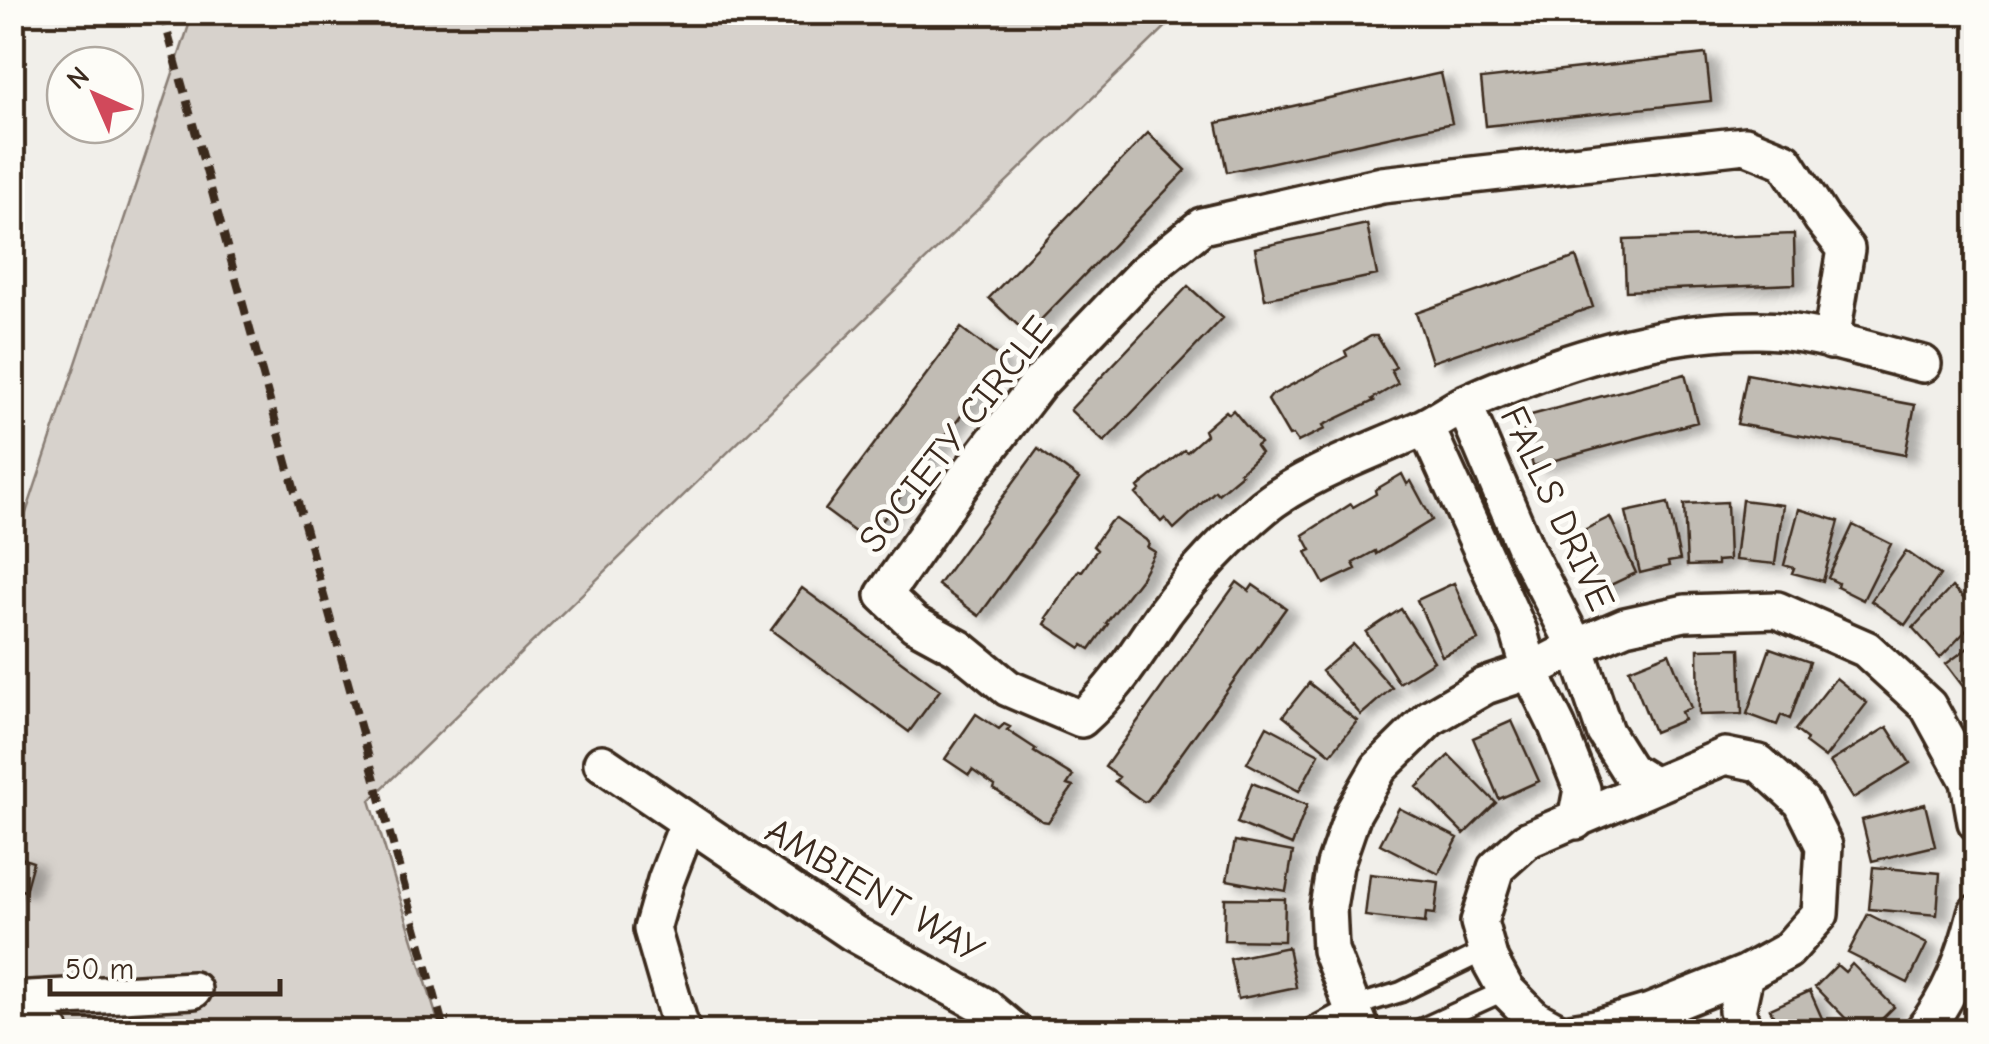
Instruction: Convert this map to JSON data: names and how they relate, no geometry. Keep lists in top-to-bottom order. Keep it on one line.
{"streets":{"street":["SOCIETY CIRCLE","FALLS DRIVE","AMBIENT WAY"]},"crossings":[["SOCIETY CIRCLE","FALLS DRIVE"]],"scale_bar":"50 m","north":"top left"}
